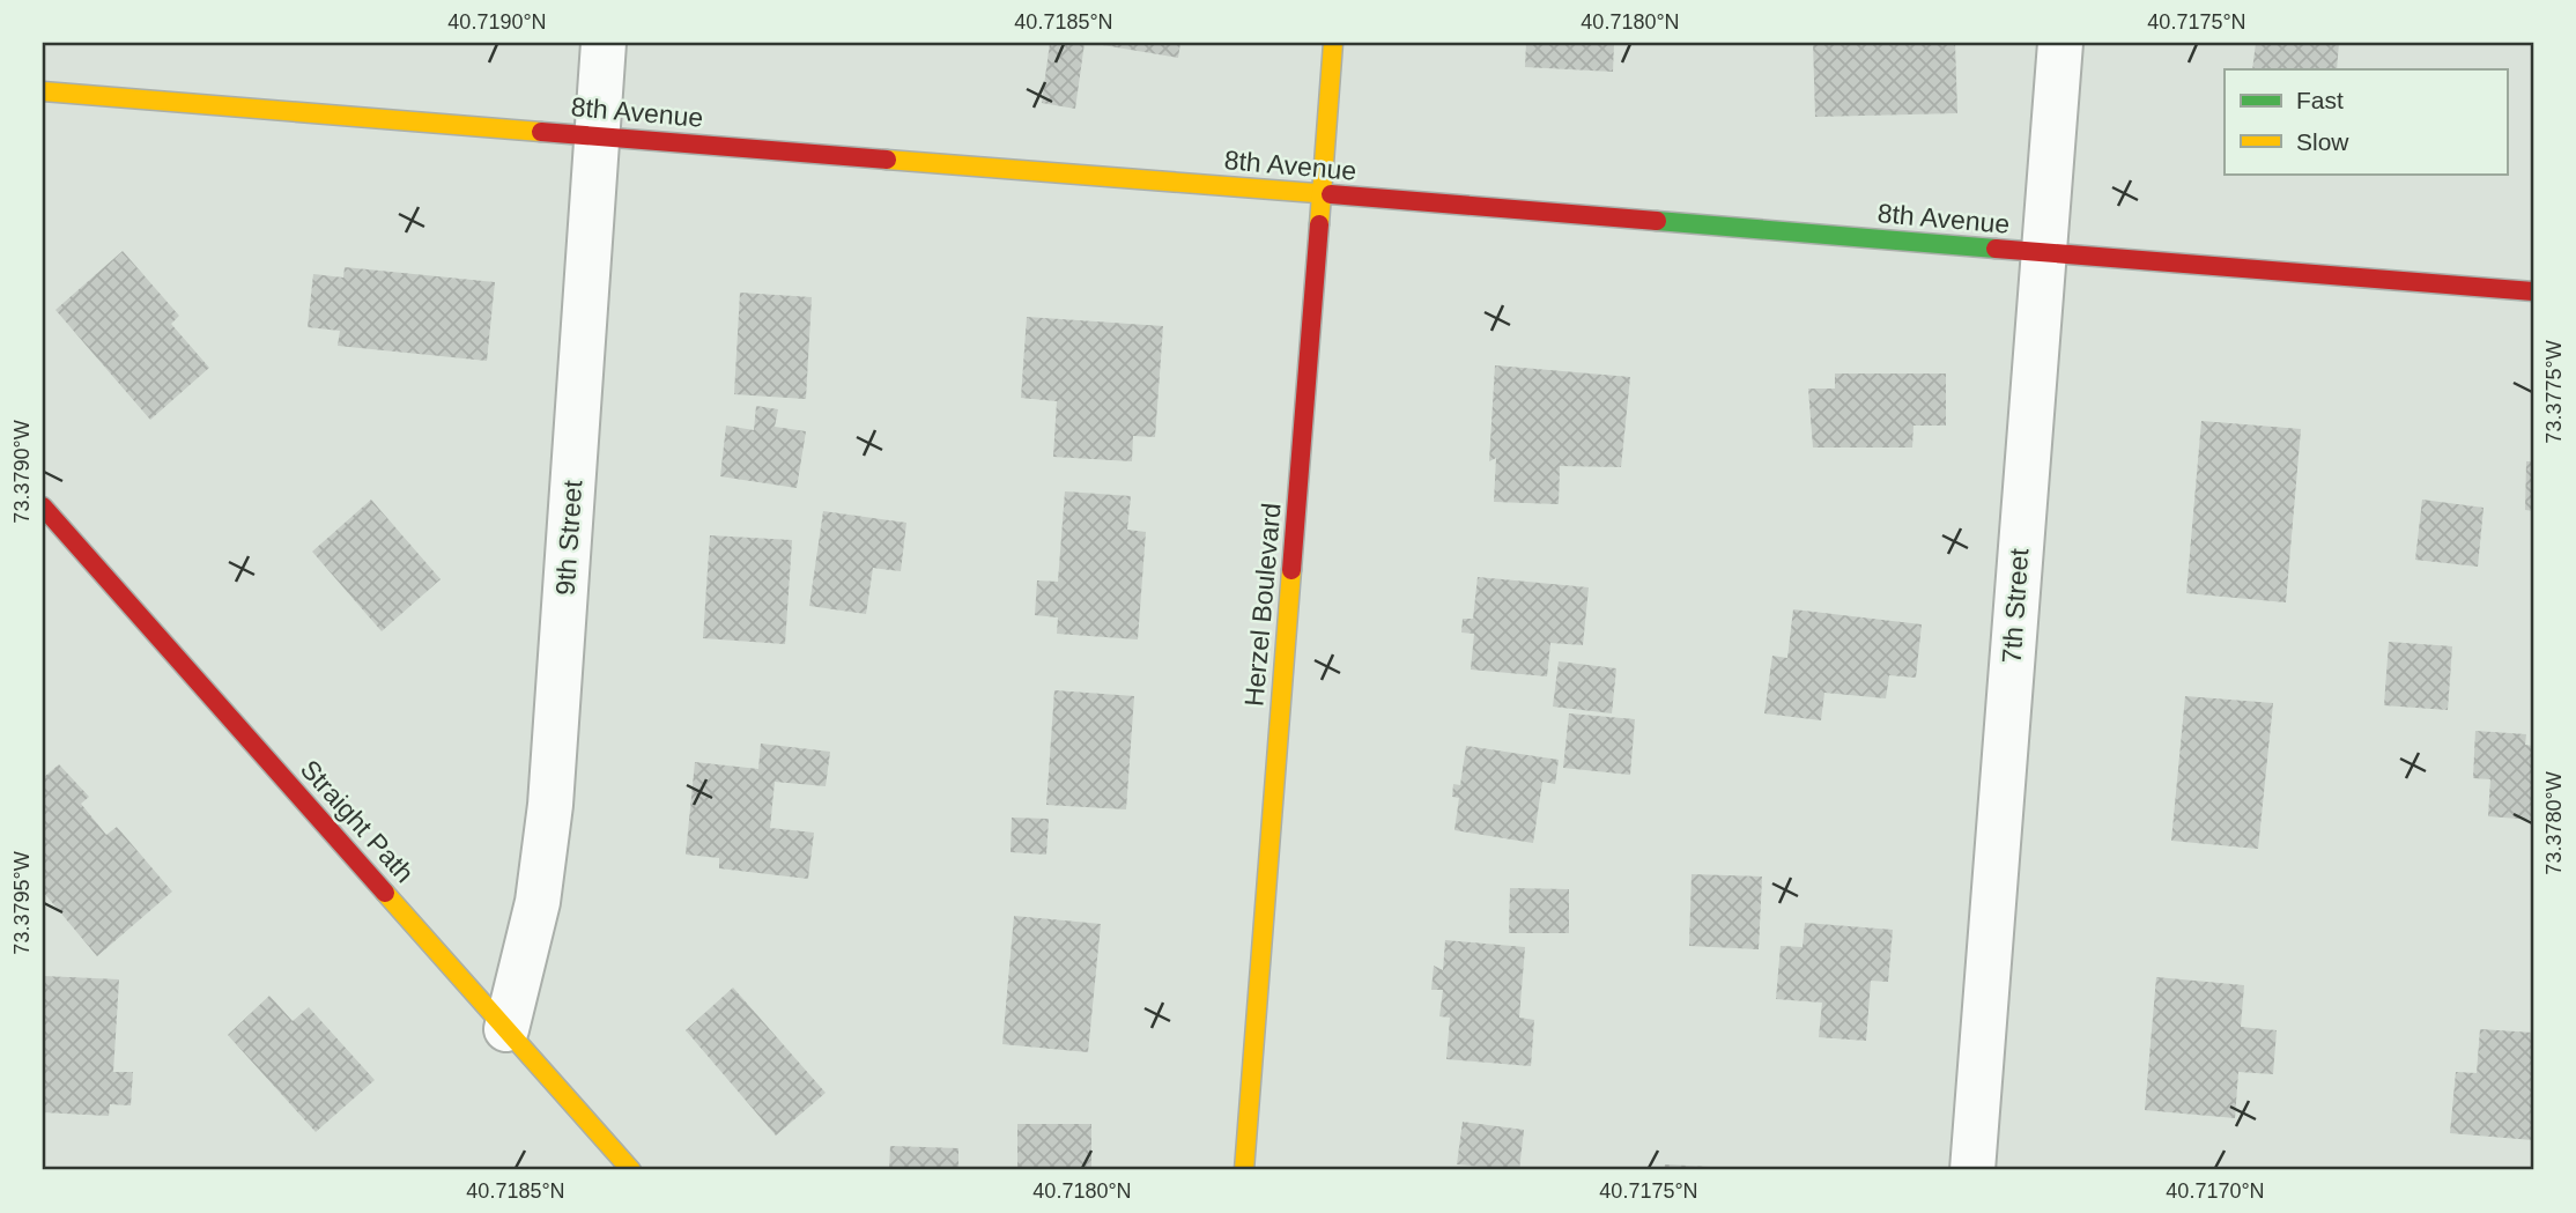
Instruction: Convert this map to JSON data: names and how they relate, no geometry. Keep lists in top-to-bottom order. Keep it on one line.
{"streets":{"street":["8th Avenue","9th Street","Herzel Boulevard","7th Street","Straight Path"]},"crossings":[["8th Avenue","9th Street"],["8th Avenue","Herzel Boulevard"],["8th Avenue","7th Street"],["9th Street","Straight Path"]],"legend":["Fast","Slow"],"coordinates":["40.7190°N","40.7185°N","40.7180°N","40.7175°N","73.3775°W","73.3790°W","73.3780°W","73.3795°W","40.7170°N"]}
